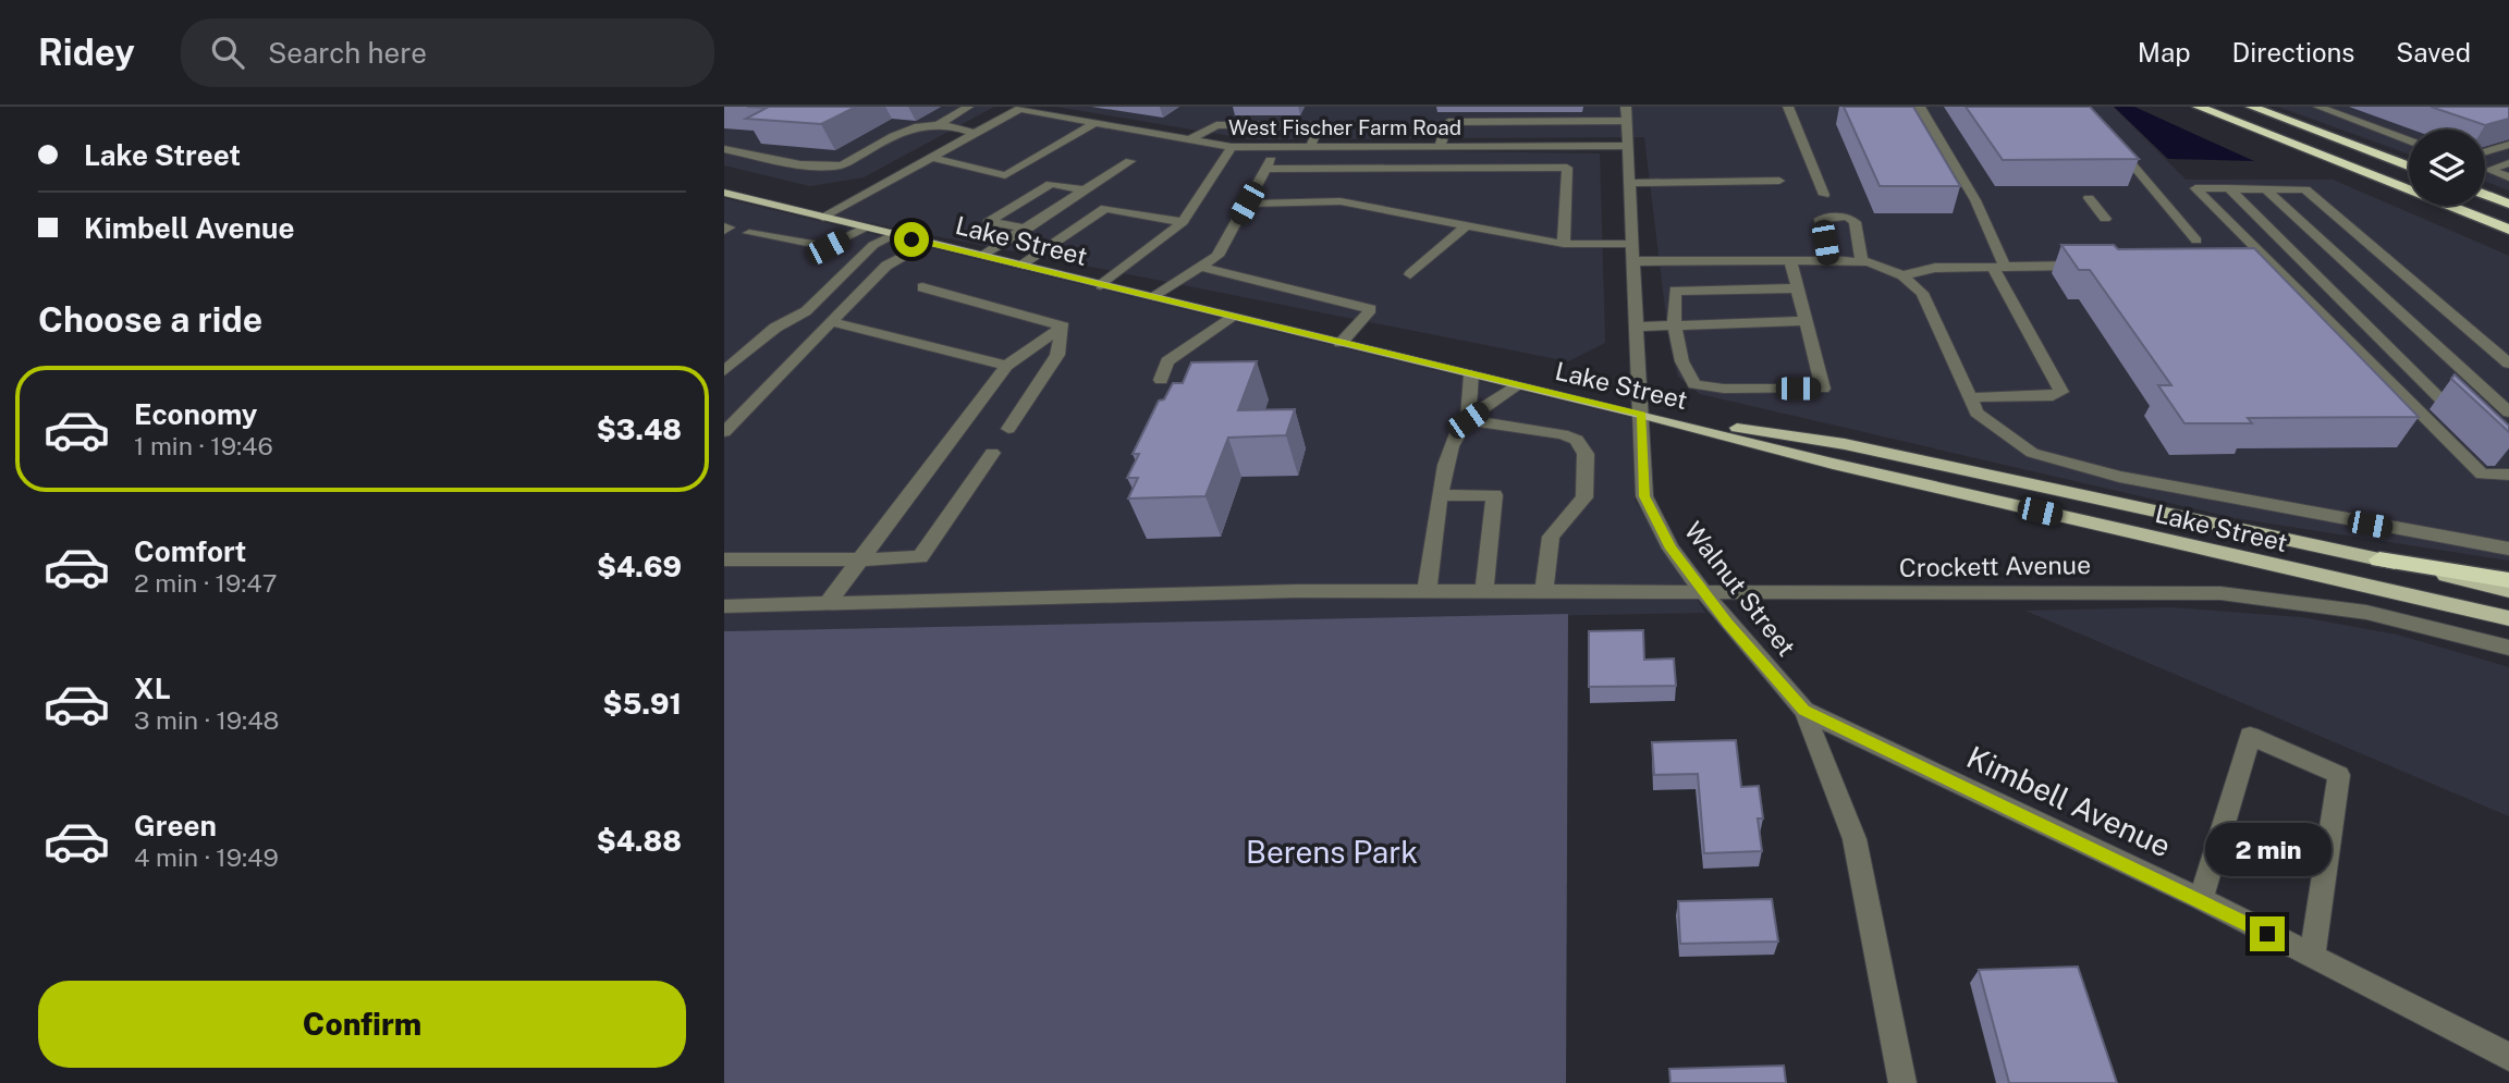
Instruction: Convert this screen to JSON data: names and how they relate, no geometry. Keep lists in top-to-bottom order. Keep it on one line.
{"streets":{"main road":["Lake Street"],"street":["West Fischer Farm Road","Crockett Avenue","Walnut Street","Kimbell Avenue"]},"crossings":[["West Fischer Farm Road","Walnut Street"],["Lake Street","Walnut Street"],["Crockett Avenue","Walnut Street"],["Walnut Street","Kimbell Avenue"]],"parks":["Berens Park"],"page":{"header":"Ridey","search":"Search here","nav":["Map","Directions","Saved"],"banner":["Lake Street","Kimbell Avenue"],"heading":"Choose a ride","list":[{"name":"Economy","note":"1 min · 19:46","value":"$3.48"},{"name":"Comfort","note":"2 min · 19:47","value":"$4.69"},{"name":"XL","note":"3 min · 19:48","value":"$5.91"},{"name":"Green","note":"4 min · 19:49","value":"$4.88"}],"bubble":"2 min","buttons":"Confirm"}}
